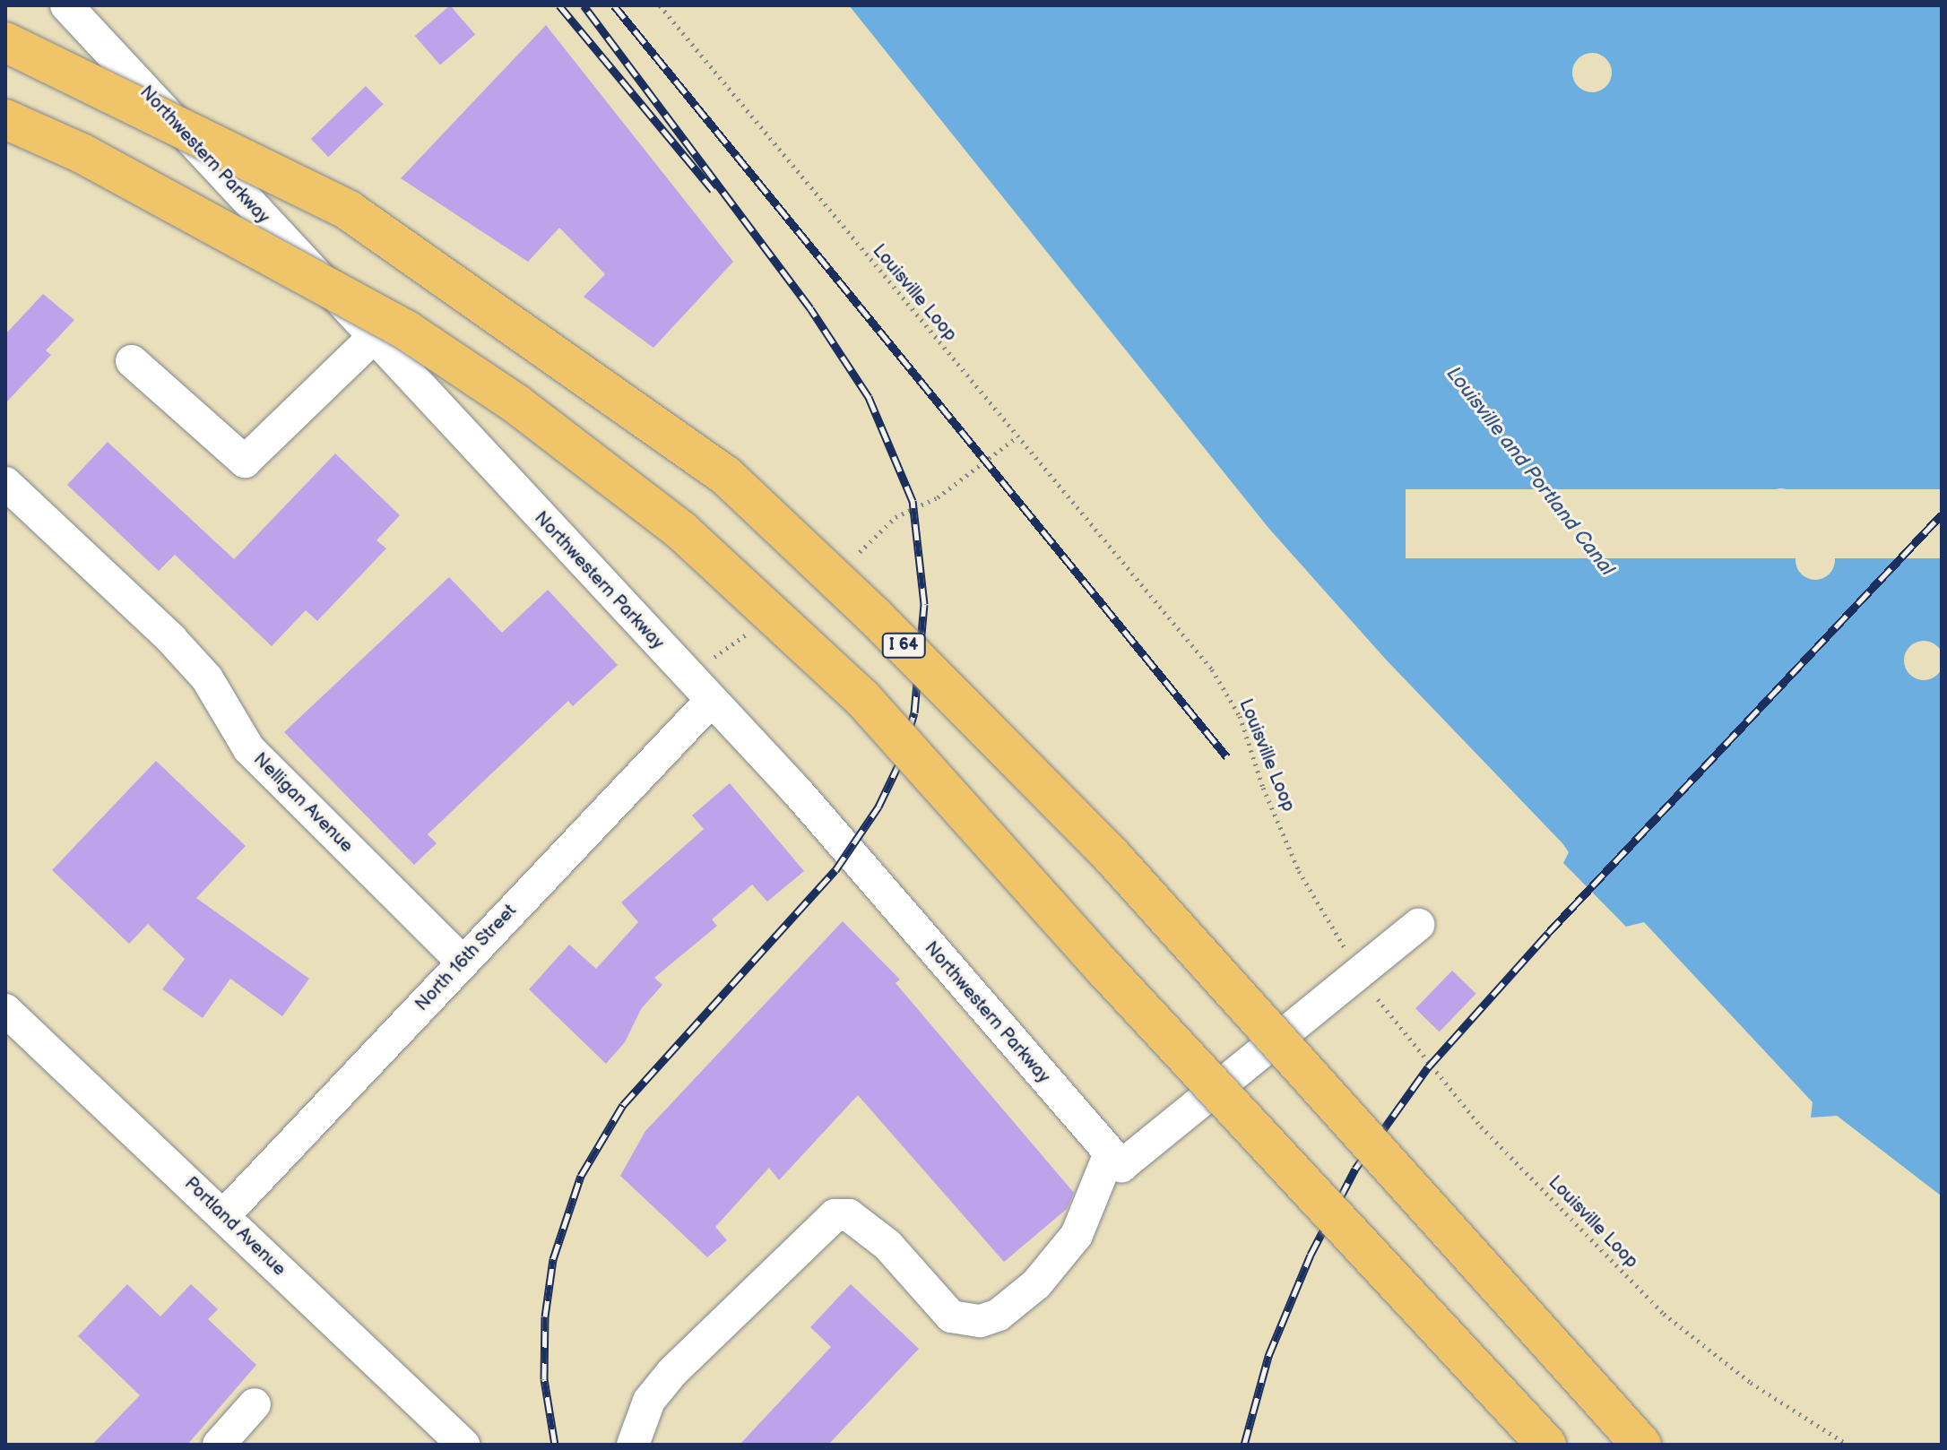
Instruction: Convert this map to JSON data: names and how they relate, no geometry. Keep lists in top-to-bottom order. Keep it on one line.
{"streets":{"highway":["I 64"],"street":["Northwestern Parkway","Nelligan Avenue","North 16th Street","Portland Avenue"],"path":["Louisville Loop"]},"crossings":[["Northwestern Parkway","North 16th Street"],["Nelligan Avenue","North 16th Street"],["North 16th Street","Portland Avenue"]],"water":["Louisville and Portland Canal"]}
